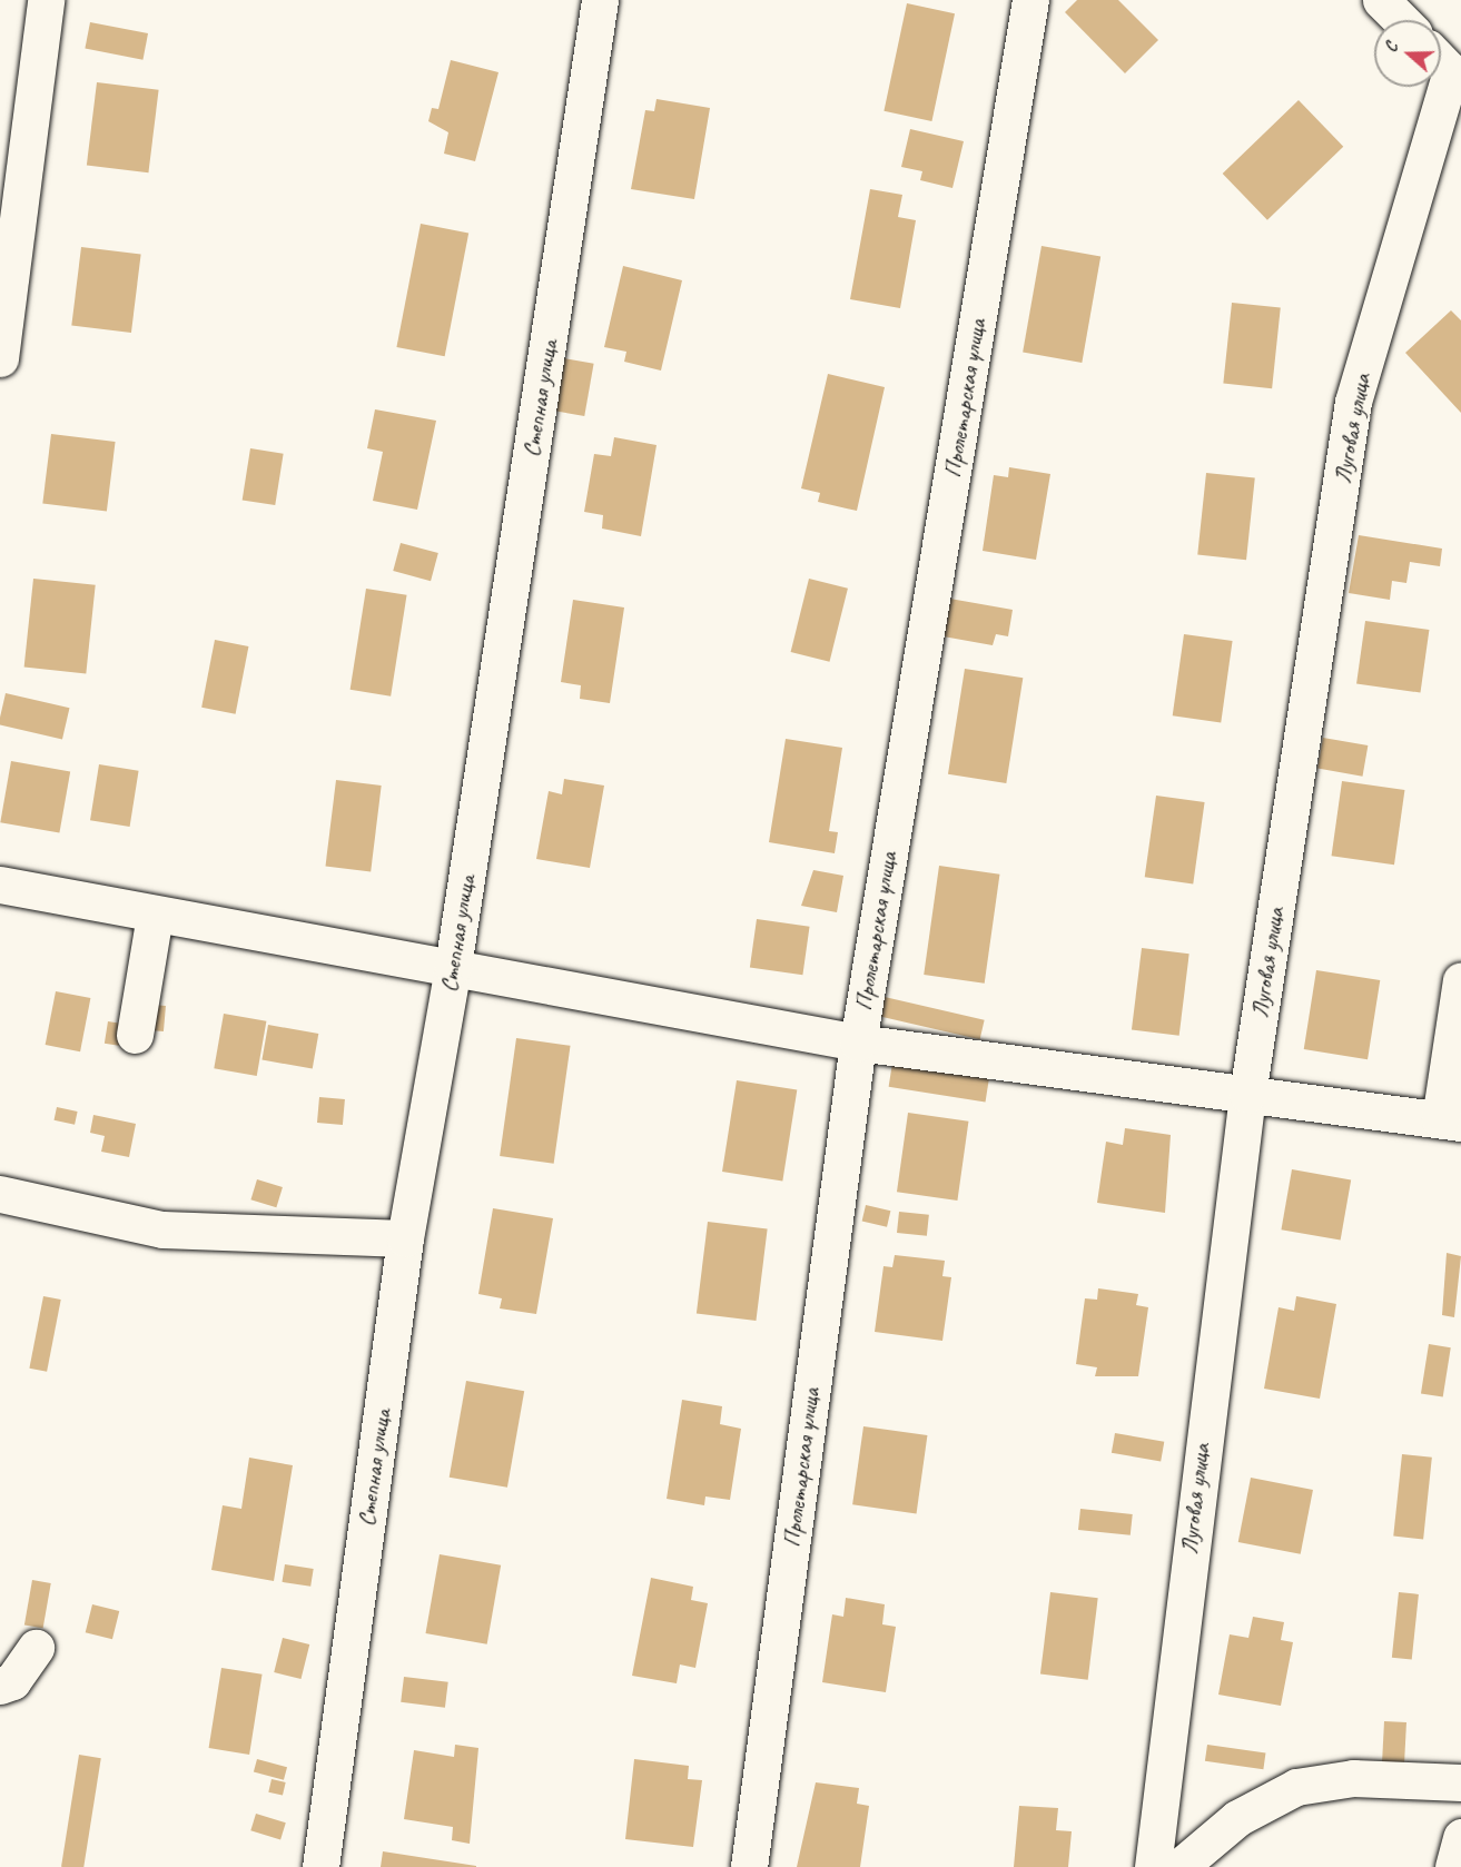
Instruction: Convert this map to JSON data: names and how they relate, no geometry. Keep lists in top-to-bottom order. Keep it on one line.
{"streets":{"street":["Степная улица","Пролетарская улица","Луговая улица"]},"north":"left"}
